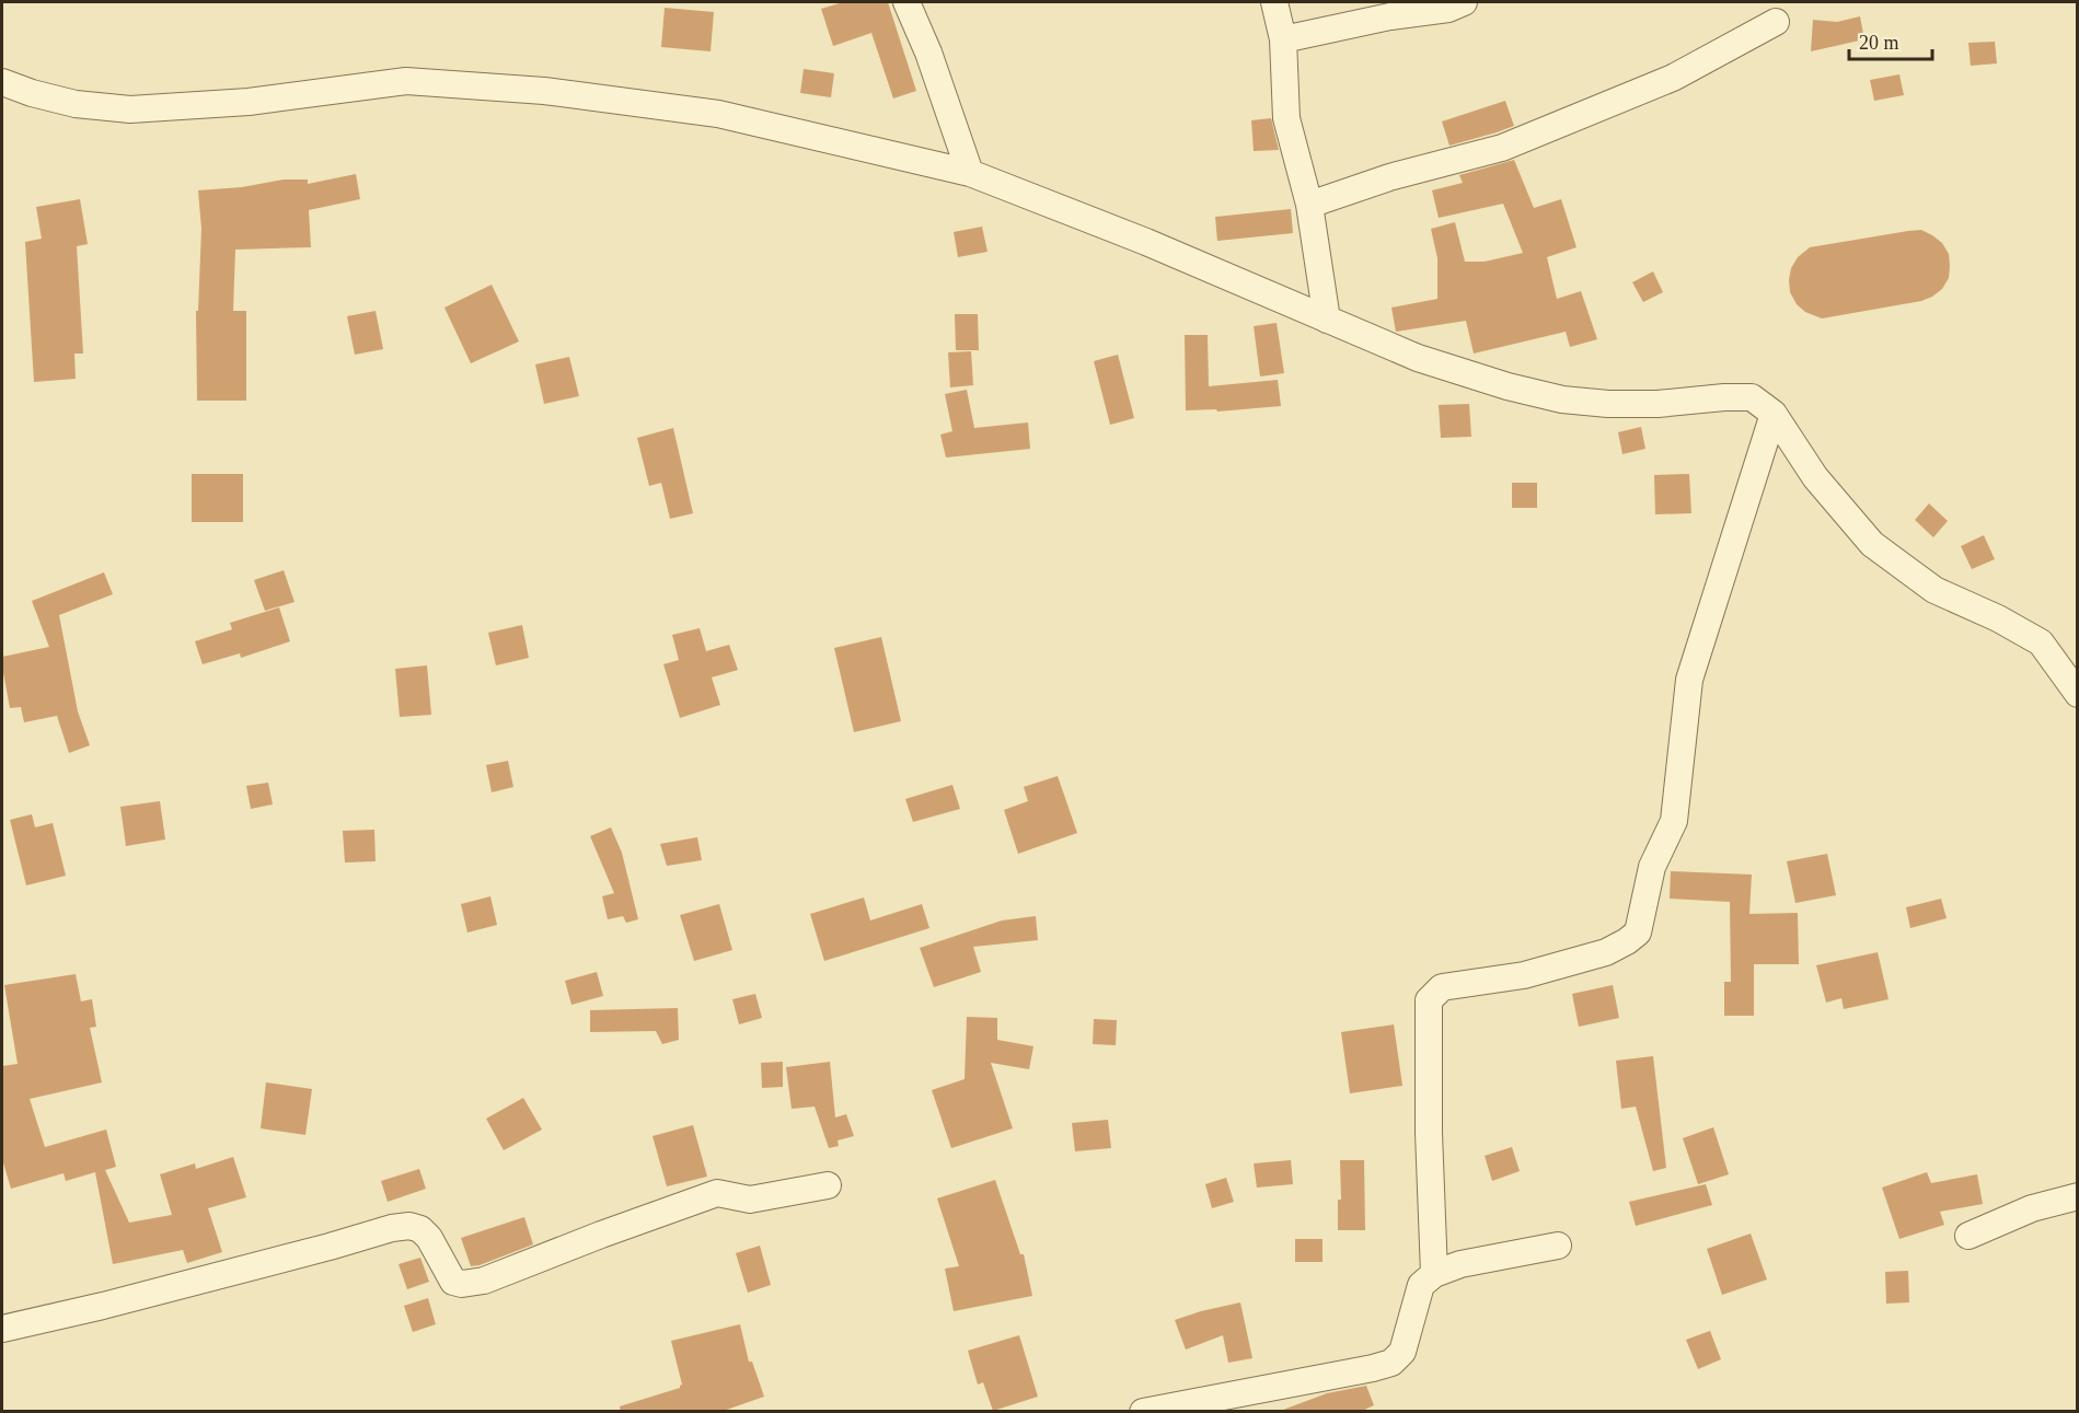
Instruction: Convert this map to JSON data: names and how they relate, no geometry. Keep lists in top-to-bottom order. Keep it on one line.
{"scale_bar":"20 m"}
